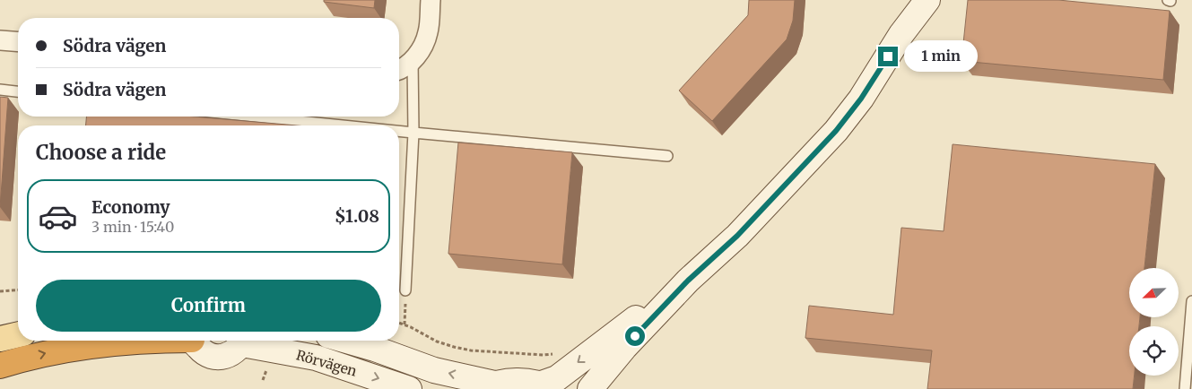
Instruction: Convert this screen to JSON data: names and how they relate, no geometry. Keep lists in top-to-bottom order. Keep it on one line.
{"streets":{"main road":["Rörvägen"]},"north":"bottom left","page":{"banner":["Södra vägen","Södra vägen"],"bubble":"1 min","heading":"Choose a ride","list":[{"name":"Economy","note":"3 min · 15:40","value":"$1.08"}],"buttons":"Confirm"}}
